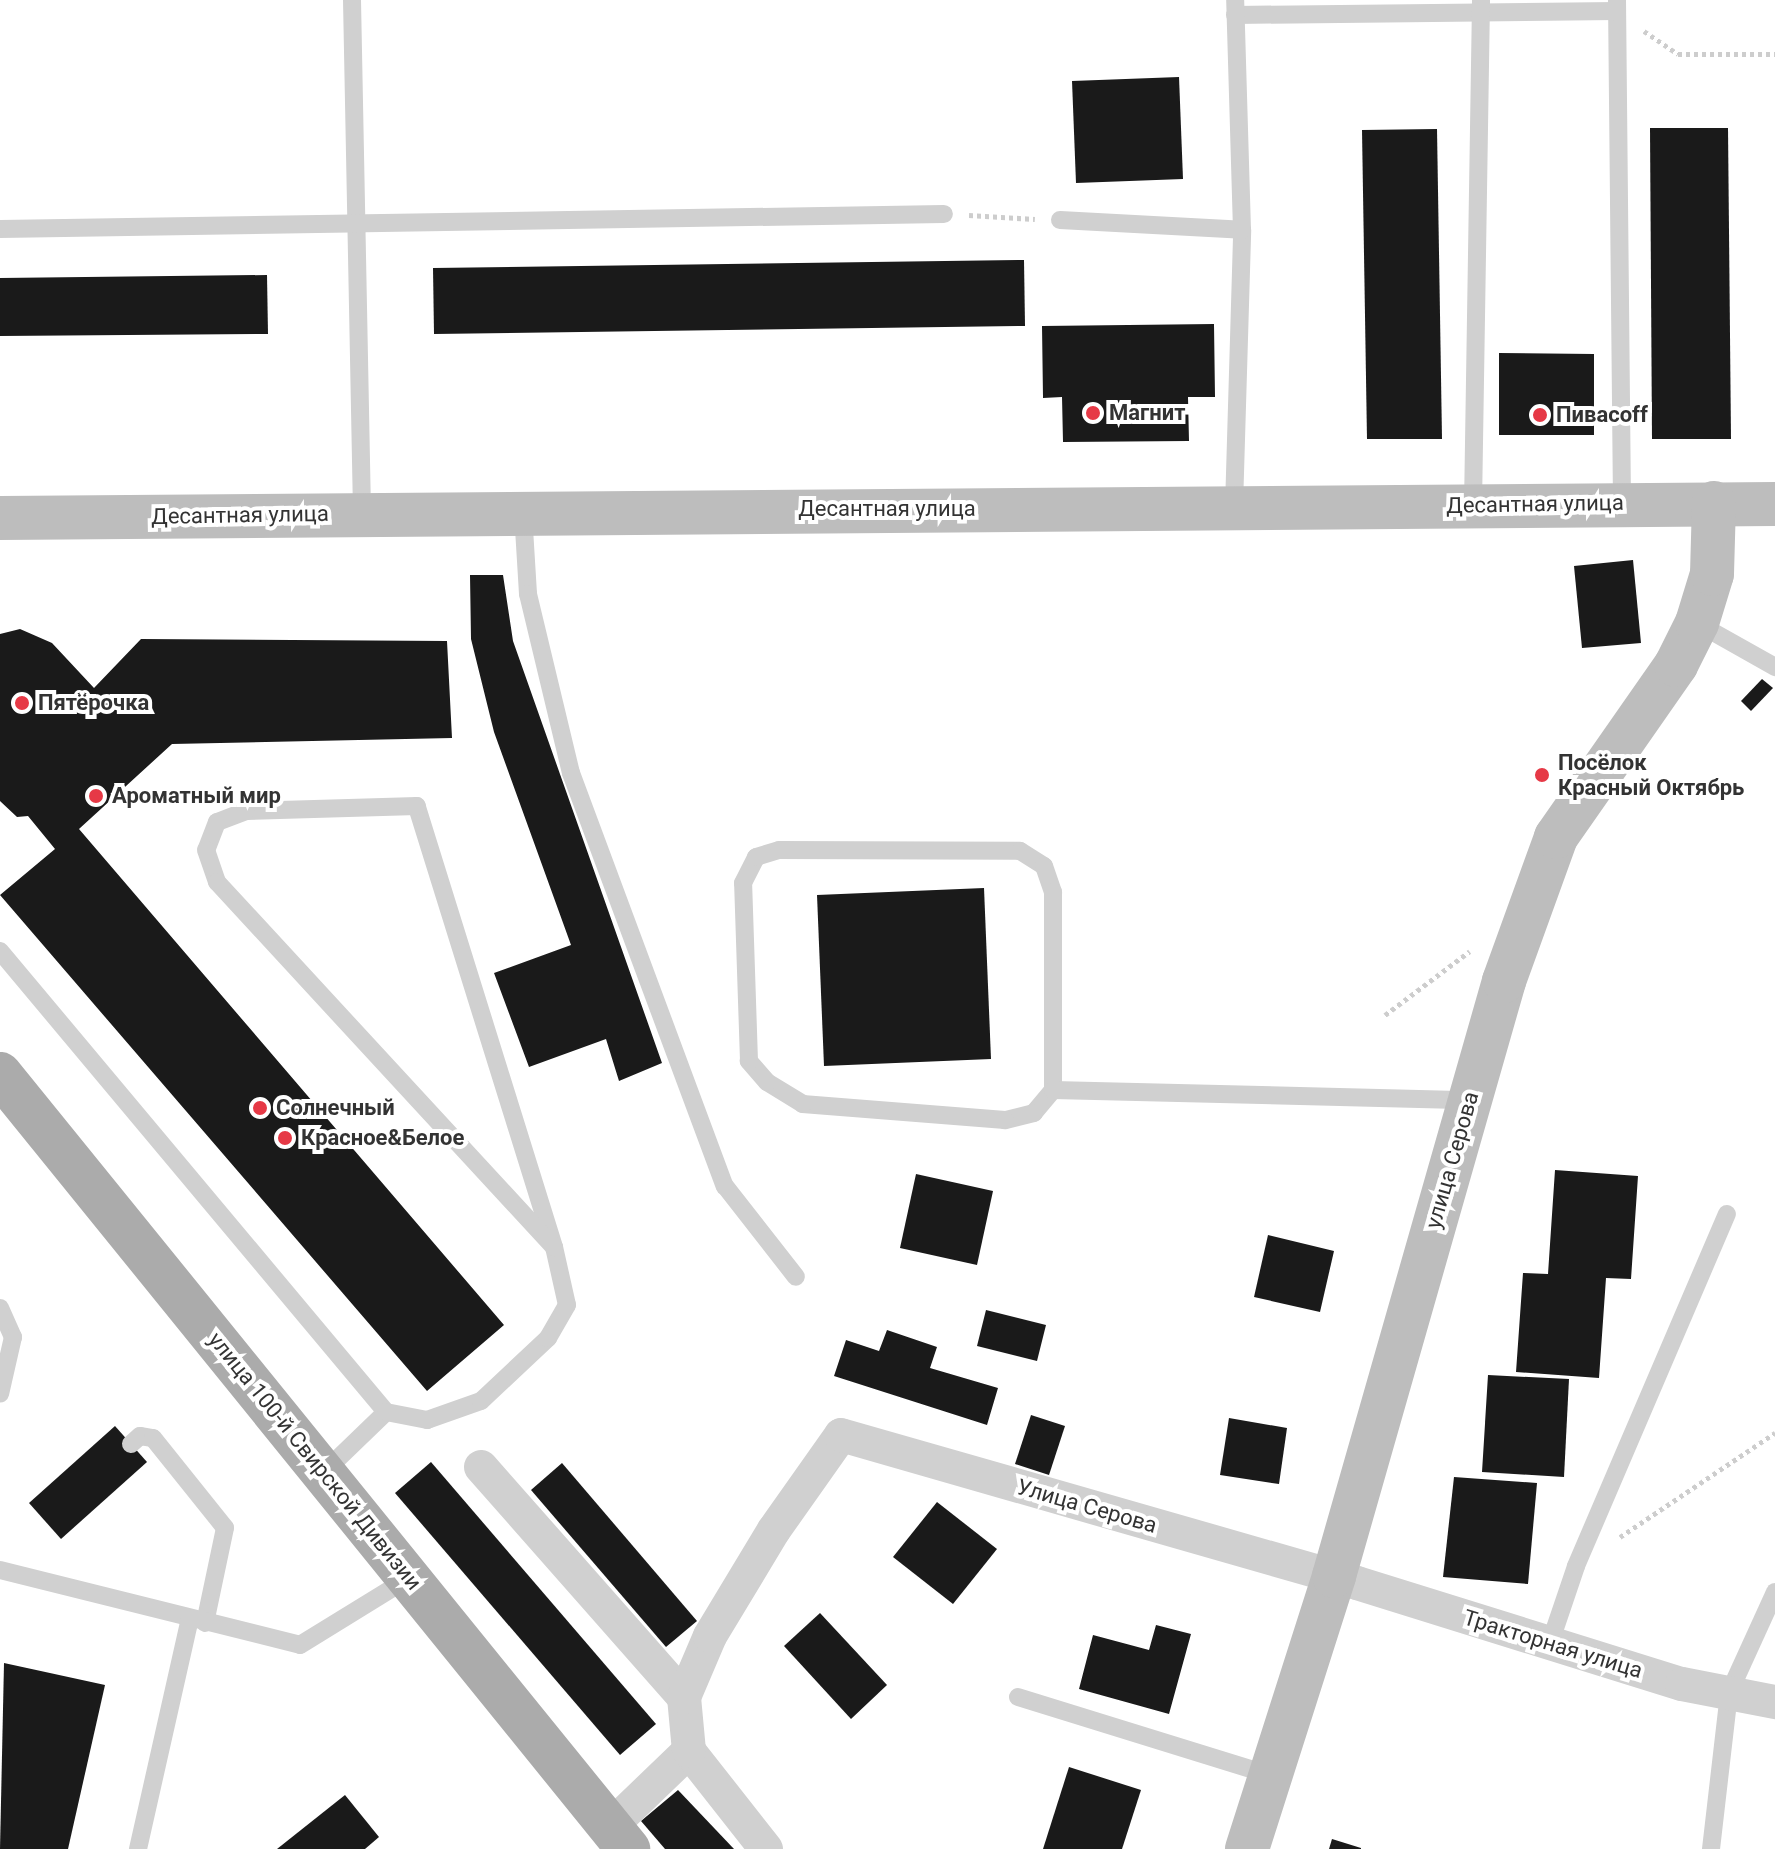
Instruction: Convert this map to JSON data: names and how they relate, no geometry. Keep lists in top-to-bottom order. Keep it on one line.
{"streets":{"main road":["улица 100-й Свирской Дивизии"],"street":["Десантная улица","улица Серова","Улица Серова","Тракторная улица"]},"crossings":[["Десантная улица","улица Серова"],["улица Серова","Улица Серова"],["улица Серова","Тракторная улица"],["Улица Серова","Тракторная улица"]],"places":["Магнит","Пивасоff","Пятёрочка","Посёлок Красный Октябрь","Ароматный мир","Солнечный","Красное&Белое"]}
